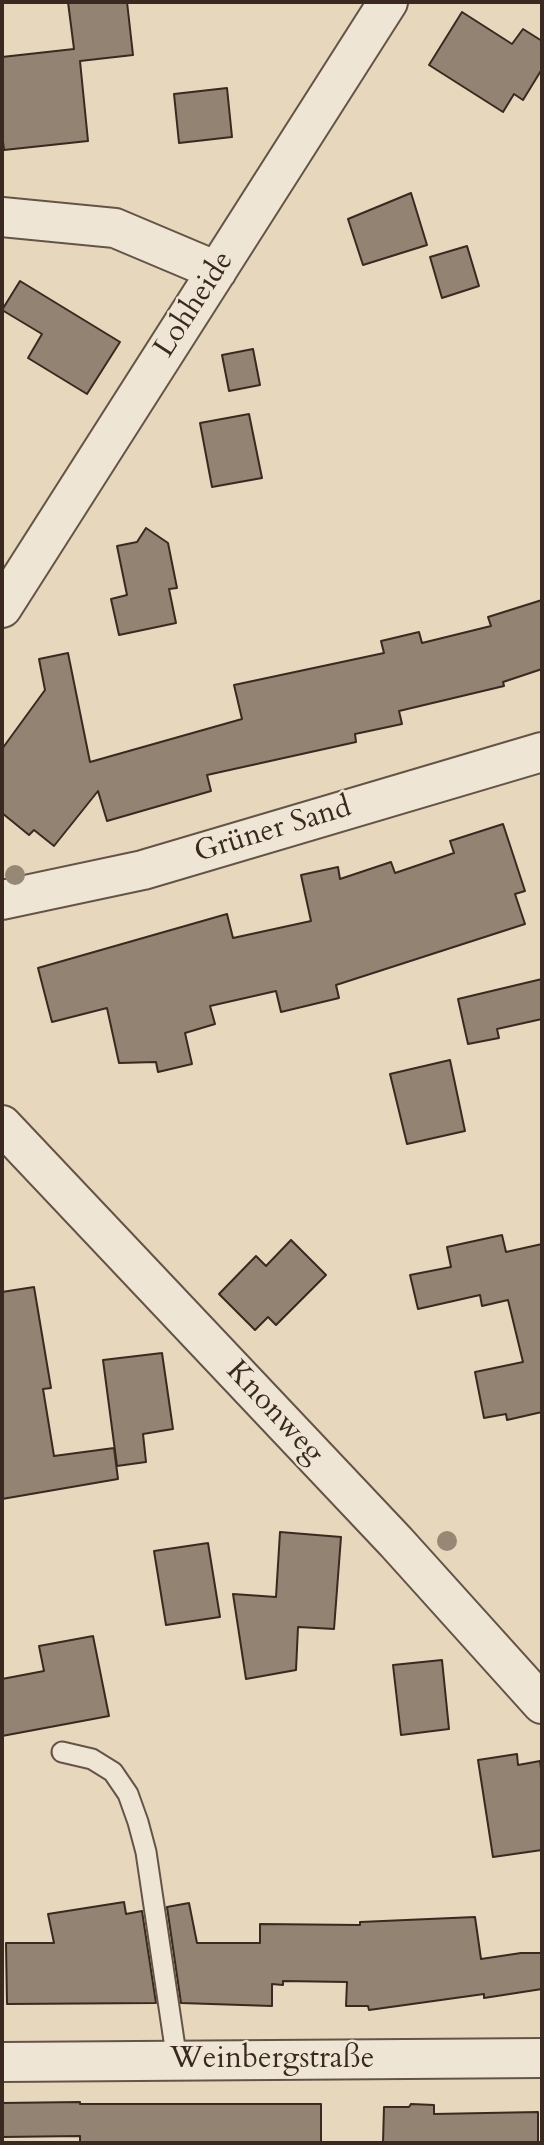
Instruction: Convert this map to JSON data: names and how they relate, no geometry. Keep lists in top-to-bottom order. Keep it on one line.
{"streets":{"street":["Lohheide","Grüner Sand","Knonweg","Weinbergstraße"]}}
